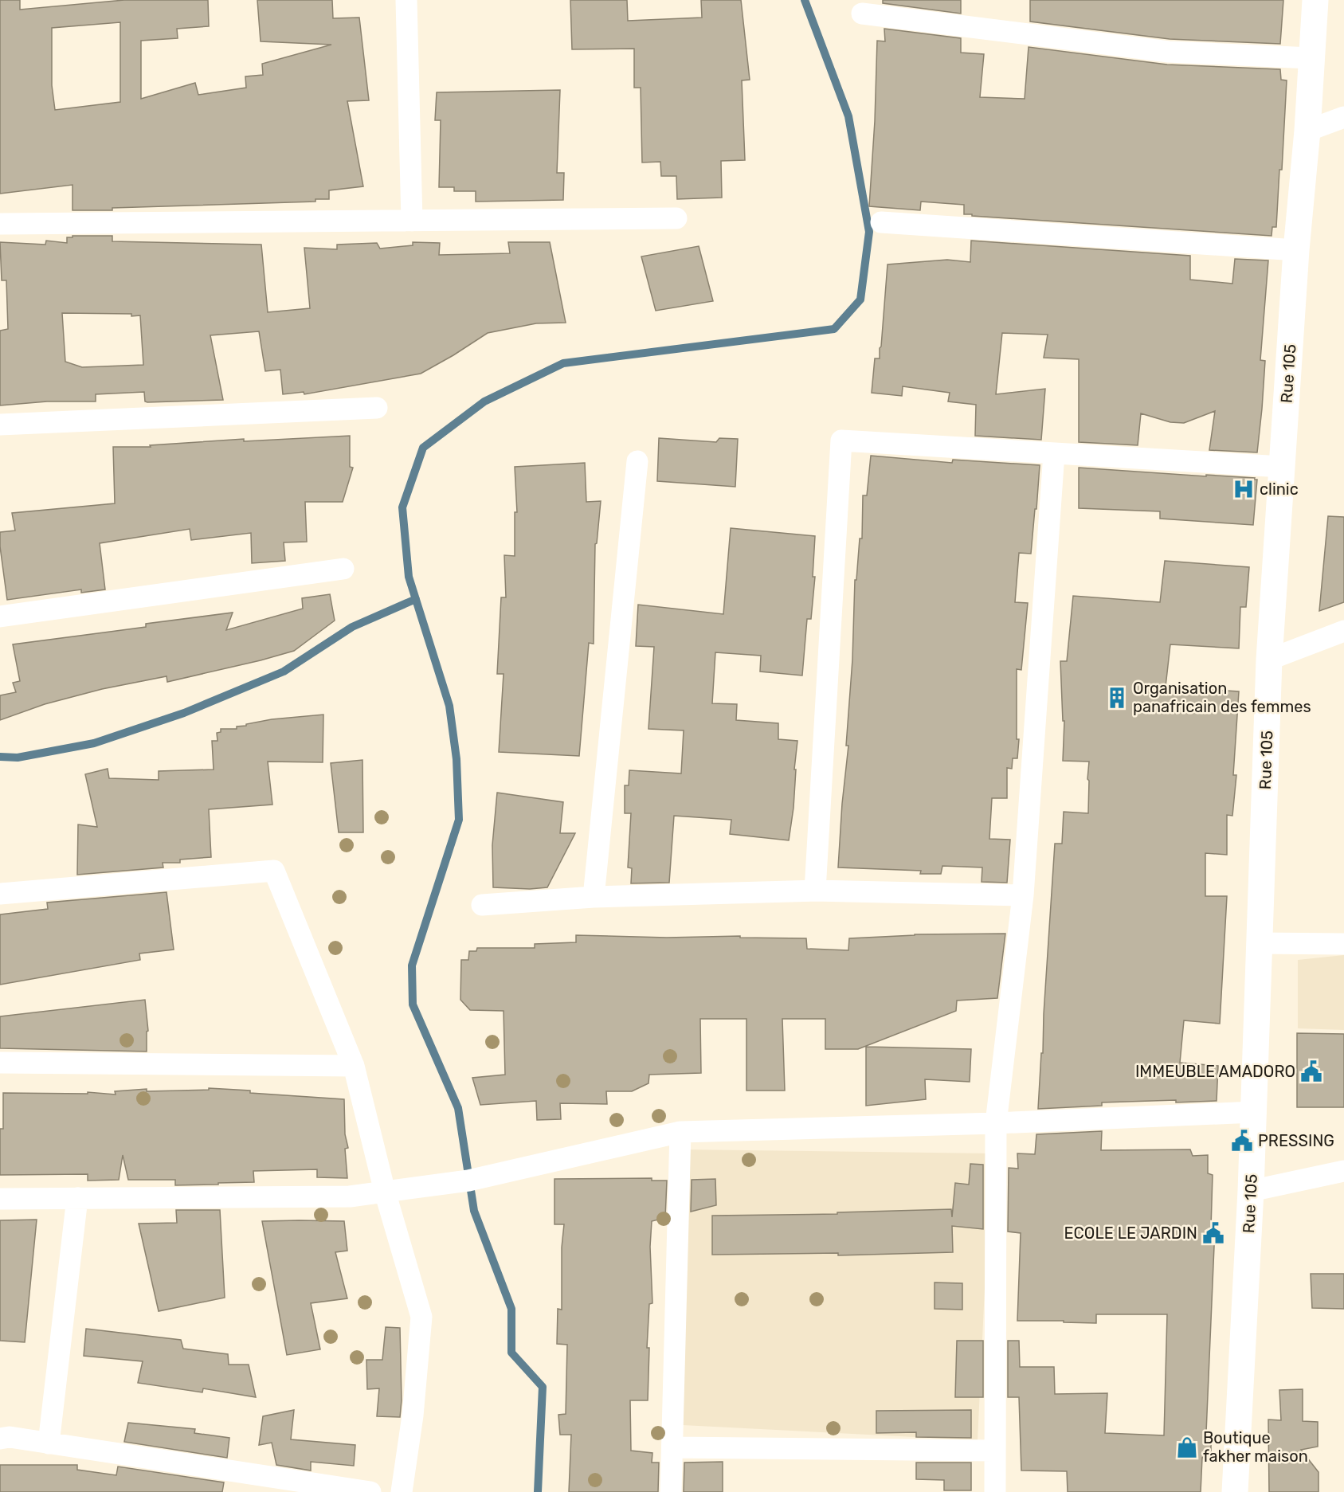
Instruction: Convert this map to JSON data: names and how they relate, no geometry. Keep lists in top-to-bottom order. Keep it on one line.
{"streets":{"street":["Rue 105"]},"places":{"hospital":["clinic"],"building":["Organisation panafricain des femmes"],"public building":["IMMEUBLE AMADORO","PRESSING","ECOLE LE JARDIN"],"shop":["Boutique fakher maison"]}}
